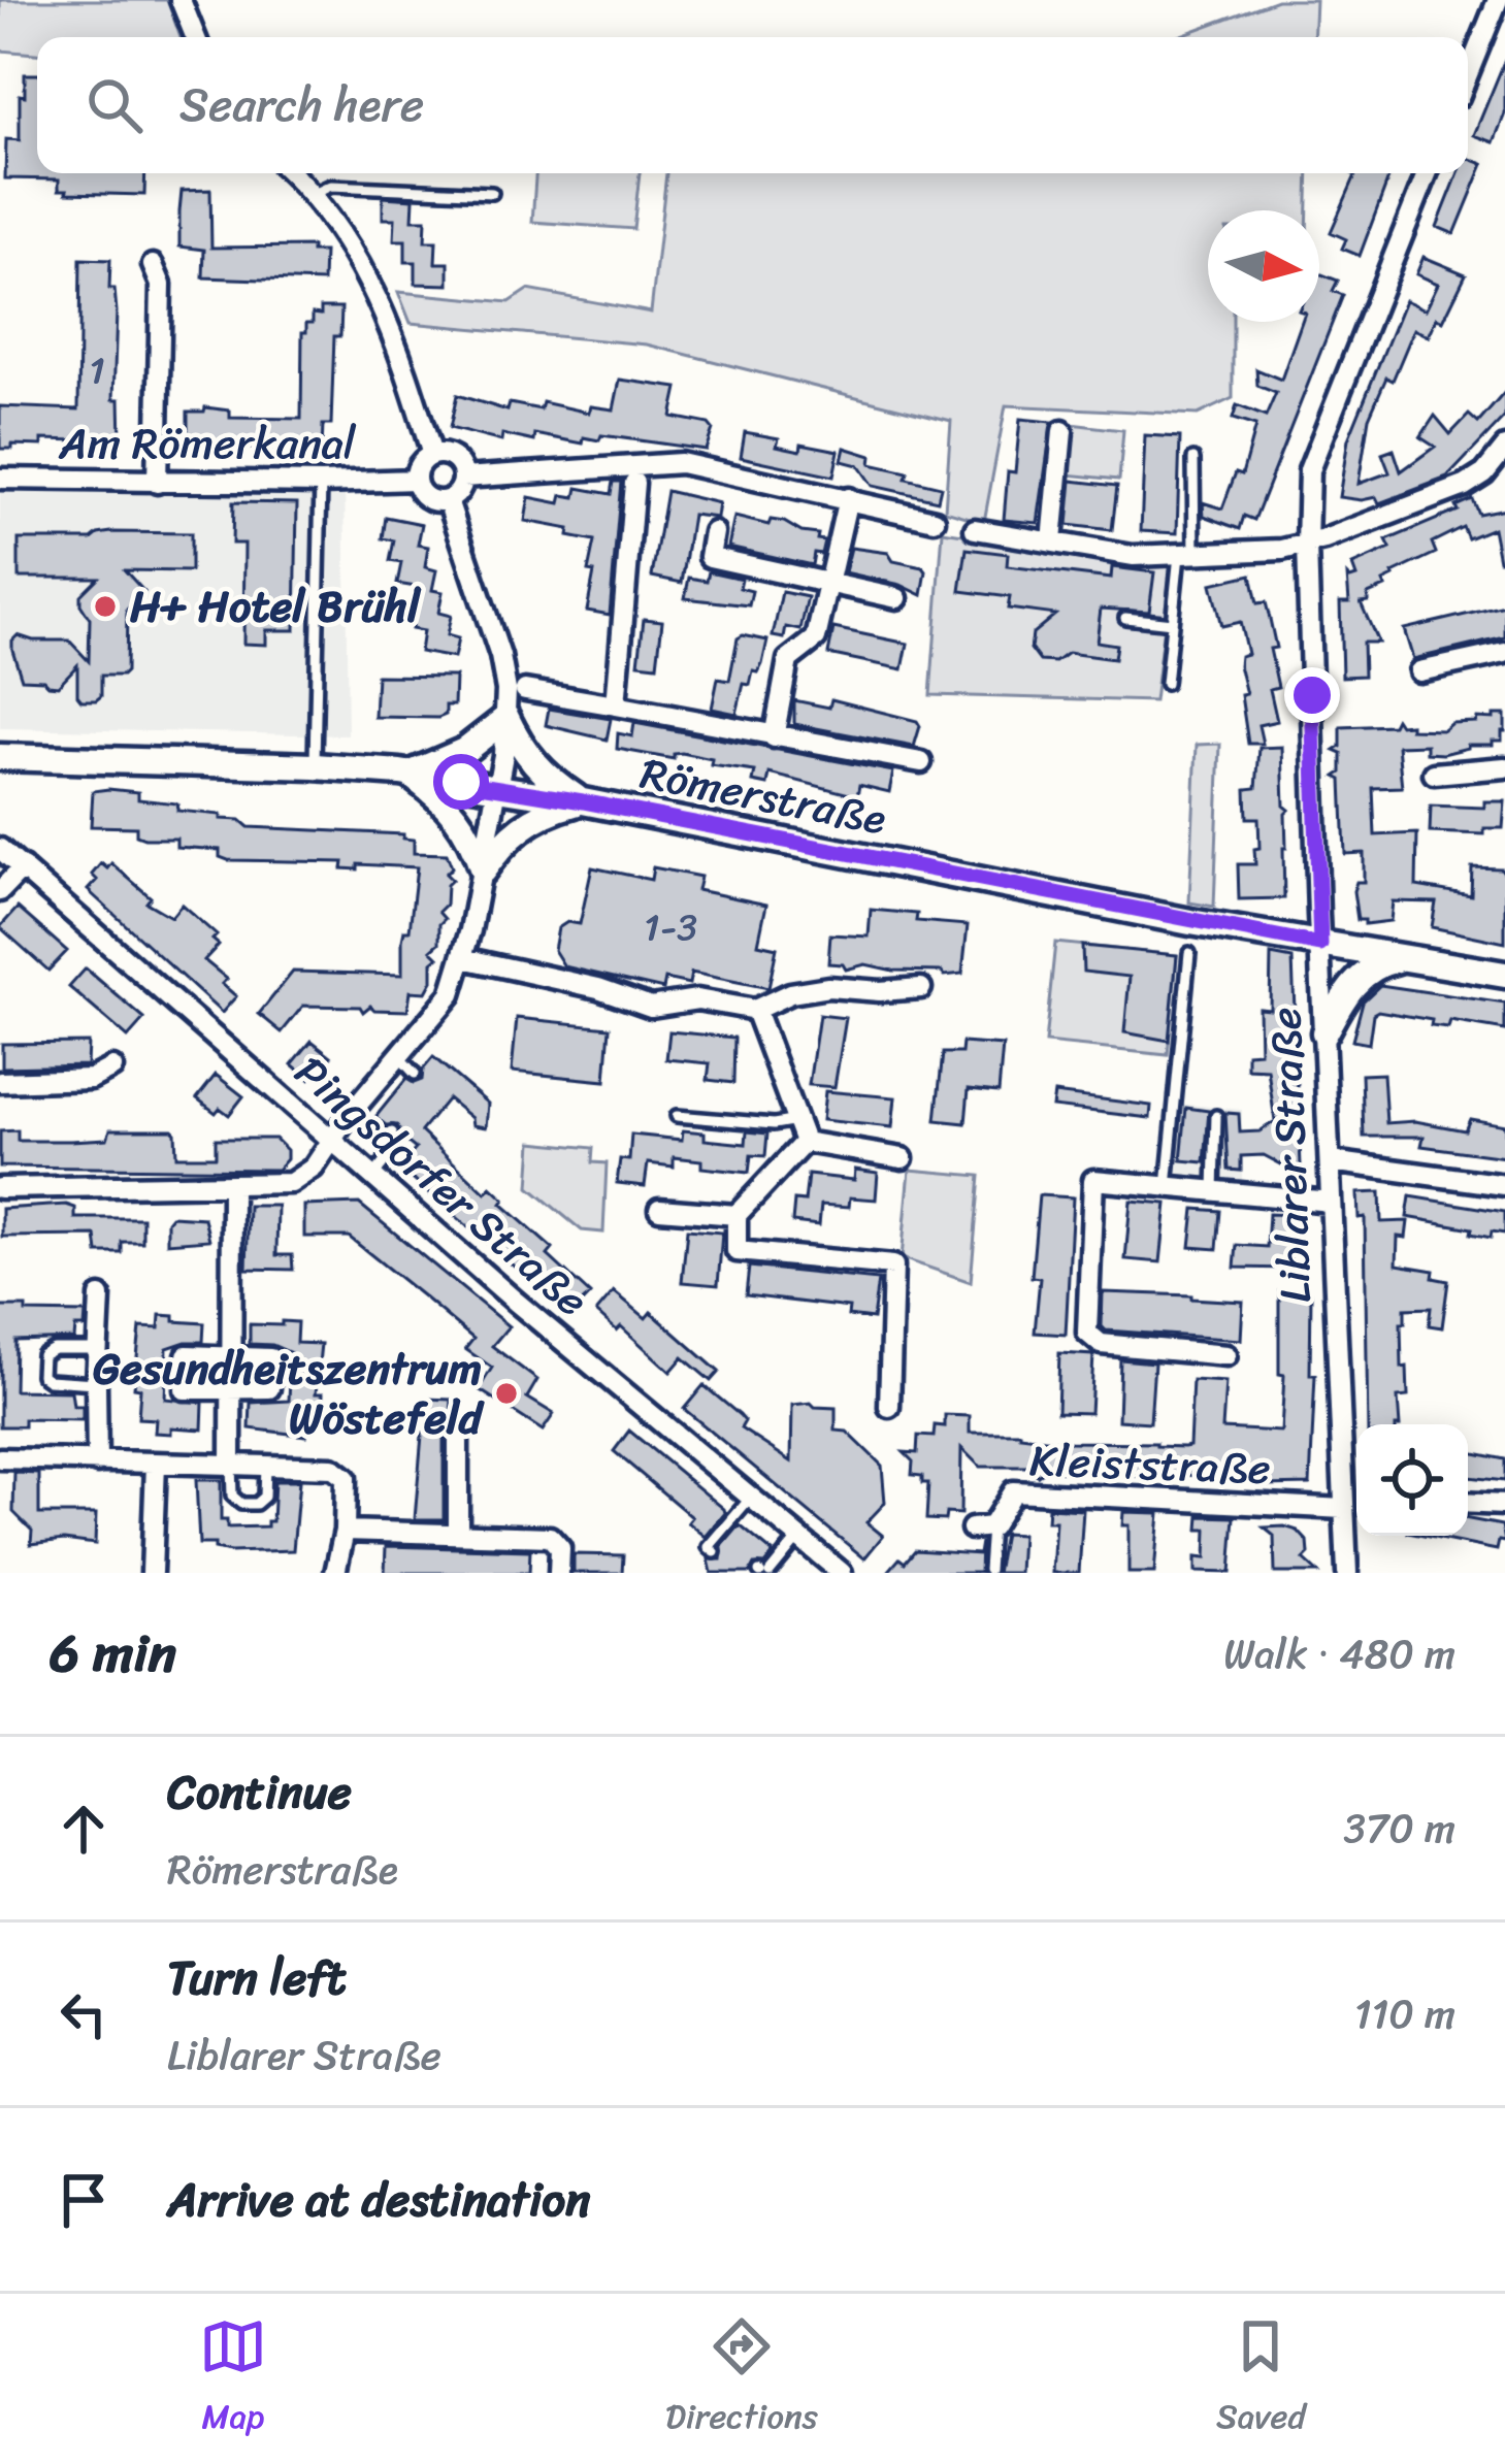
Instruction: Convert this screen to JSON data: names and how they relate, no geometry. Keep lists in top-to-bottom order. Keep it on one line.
{"streets":{"main road":["Römerstraße"],"street":["Am Römerkanal","Liblarer Straße","Pingsdorfer Straße","Kleiststraße"]},"crossings":[["Römerstraße","Liblarer Straße"],["Liblarer Straße","Kleiststraße"]],"places":["H+ Hotel Brühl","Gesundheitszentrum Wöstefeld"],"house_numbers":["1","1-3"],"north":"right","page":{"search":"Search here","heading":["6 min","Walk · 480 m"],"list":[["Continue","Römerstraße","370 m"],["Turn left","Liblarer Straße","110 m"],"Arrive at destination"],"nav":["Map","Directions","Saved"]}}
